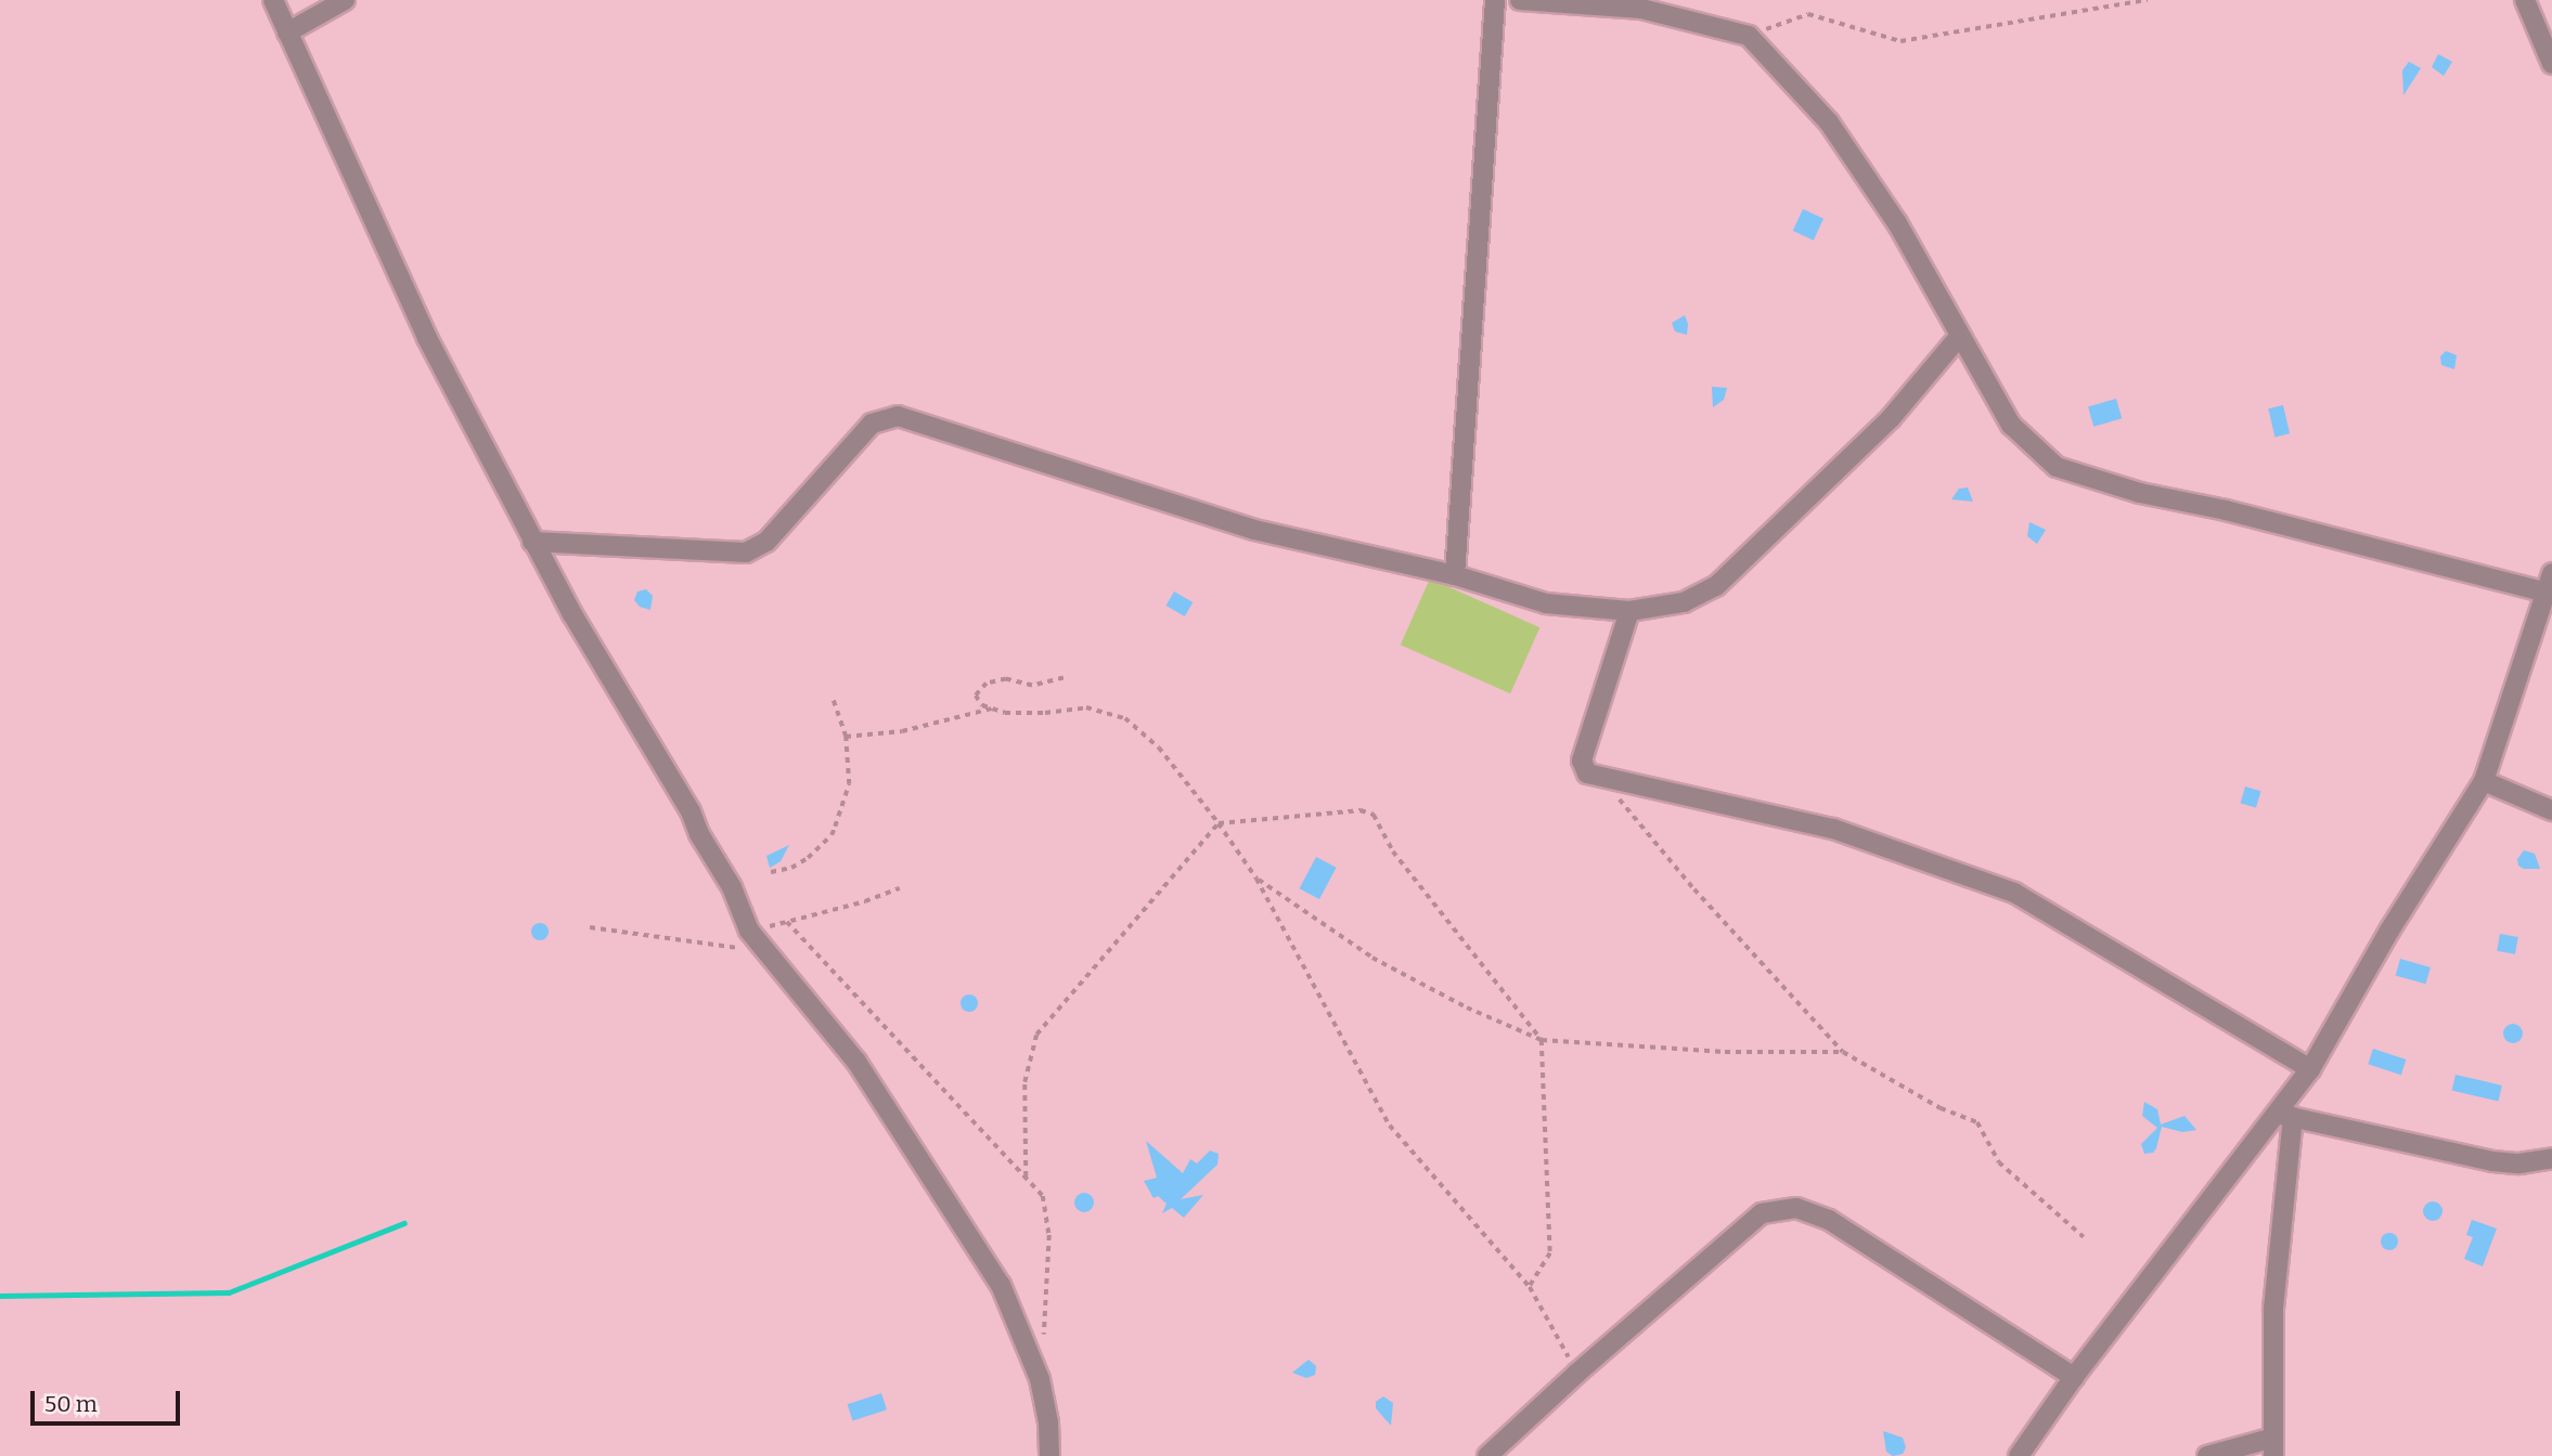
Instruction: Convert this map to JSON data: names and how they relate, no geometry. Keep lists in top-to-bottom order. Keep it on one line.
{"scale_bar":"50 m"}
